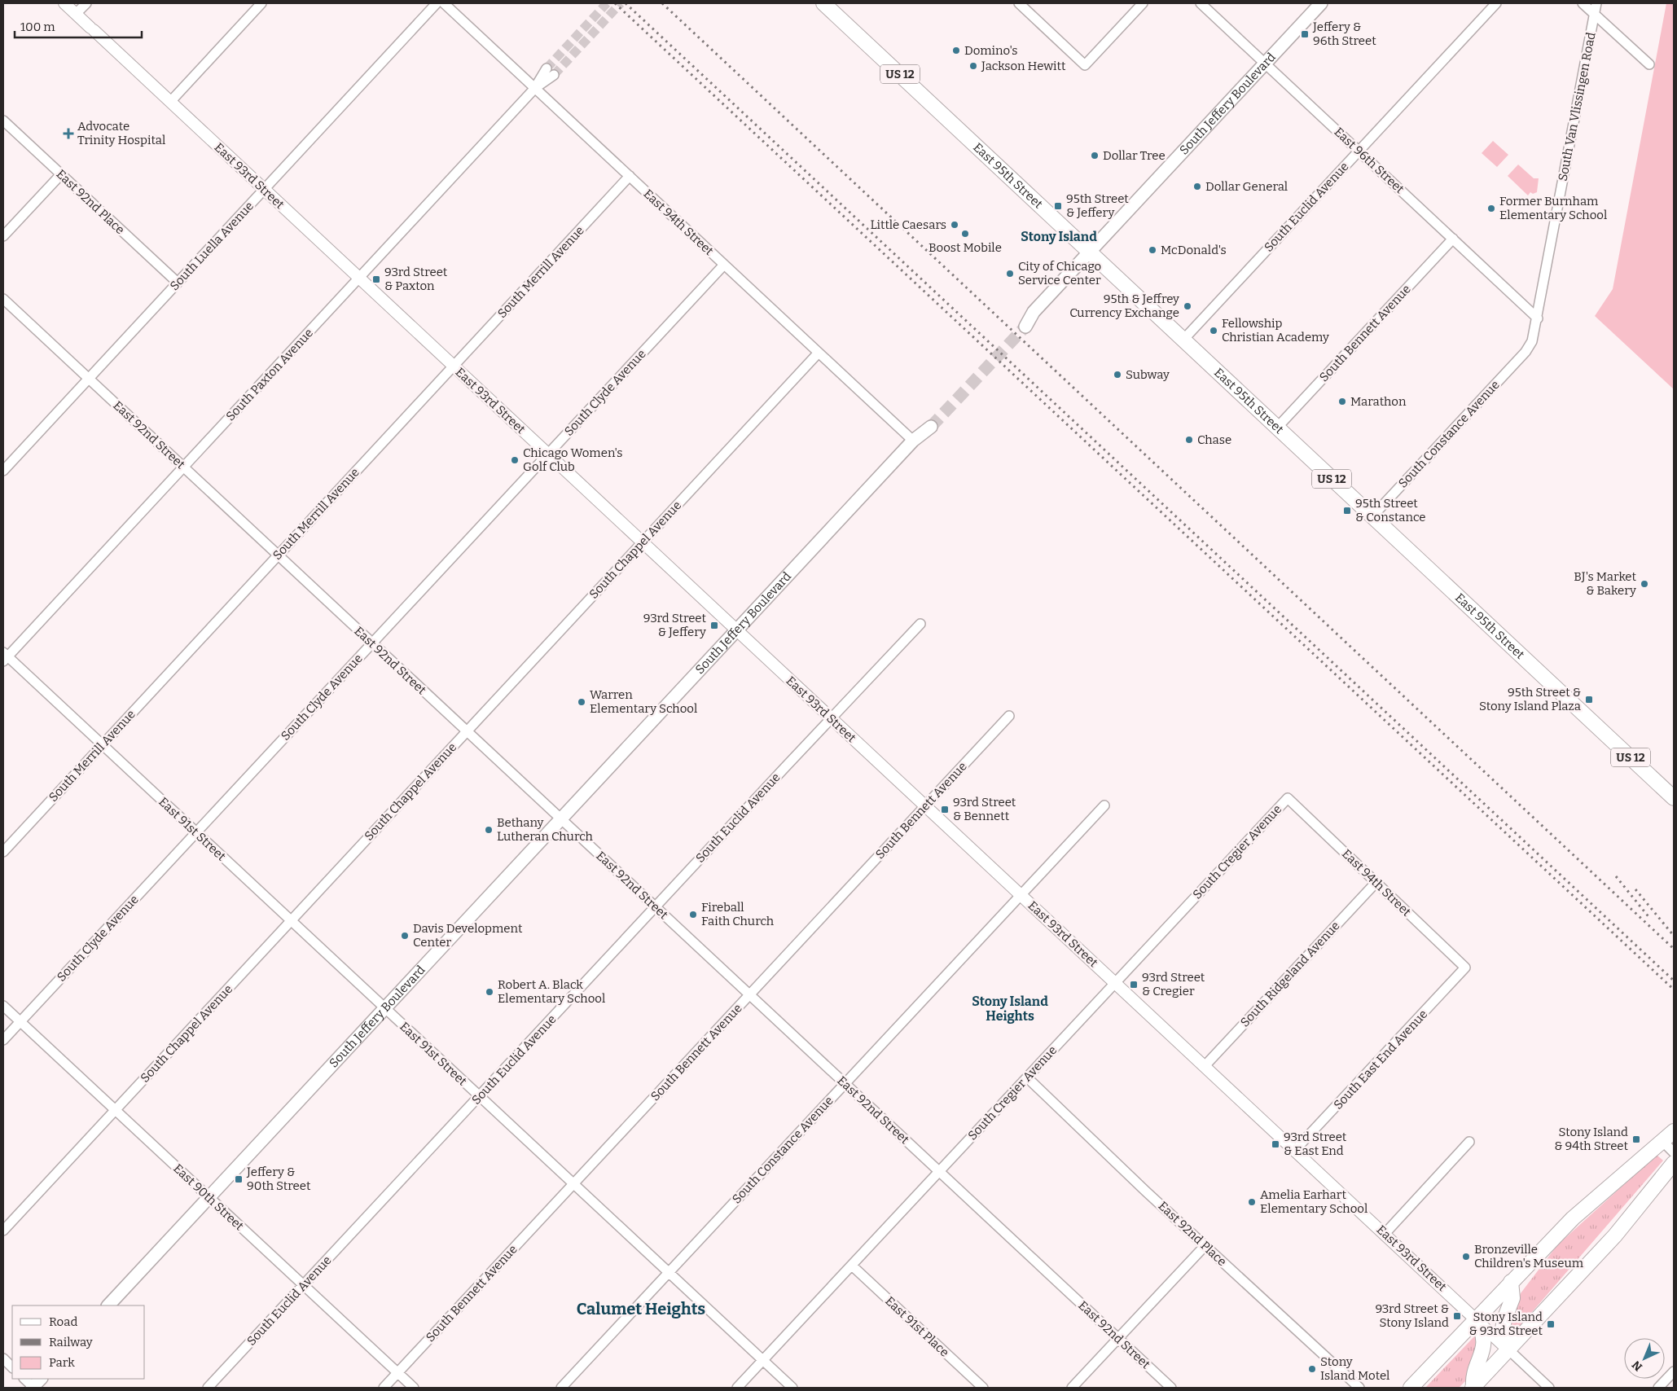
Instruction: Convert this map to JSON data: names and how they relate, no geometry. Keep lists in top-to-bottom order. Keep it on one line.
{"streets":{"main road":["US 12","South Jeffery Boulevard","East 95th Street"],"street":["South Van Vlissingen Road","East 96th Street","East 93rd Street","East 92nd Place","South Euclid Avenue","East 94th Street","South Luella Avenue","South Merrill Avenue","South Bennett Avenue","South Paxton Avenue","South Clyde Avenue","South Constance Avenue","East 92nd Street","South Chappel Avenue","East 91st Street","South Cregier Avenue","South Ridgeland Avenue","South East End Avenue","East 90th Street","East 91st Place"]},"crossings":[["South Jeffery Boulevard","East 96th Street"],["South Jeffery Boulevard","East 95th Street"],["South Jeffery Boulevard","East 93rd Street"],["South Jeffery Boulevard","East 94th Street"],["South Jeffery Boulevard","East 92nd Street"],["South Jeffery Boulevard","East 91st Street"],["South Jeffery Boulevard","East 90th Street"],["South Van Vlissingen Road","East 96th Street"],["South Van Vlissingen Road","South Constance Avenue"],["East 96th Street","South Euclid Avenue"],["East 96th Street","South Bennett Avenue"],["East 95th Street","South Euclid Avenue"],["East 95th Street","South Bennett Avenue"],["East 95th Street","South Constance Avenue"],["East 93rd Street","South Euclid Avenue"],["East 93rd Street","South Luella Avenue"],["East 93rd Street","South Merrill Avenue"],["East 93rd Street","South Bennett Avenue"],["East 93rd Street","South Paxton Avenue"],["East 93rd Street","South Clyde Avenue"],["East 93rd Street","South Constance Avenue"],["East 93rd Street","South Chappel Avenue"],["East 93rd Street","South Cregier Avenue"],["East 93rd Street","South Ridgeland Avenue"],["East 93rd Street","South East End Avenue"],["East 92nd Place","South Luella Avenue"],["East 92nd Place","South Cregier Avenue"],["South Euclid Avenue","East 92nd Street"],["South Euclid Avenue","East 91st Street"],["South Euclid Avenue","East 90th Street"],["East 94th Street","South Merrill Avenue"],["East 94th Street","South Paxton Avenue"],["East 94th Street","South Clyde Avenue"],["East 94th Street","South Chappel Avenue"],["East 94th Street","South Cregier Avenue"],["East 94th Street","South Ridgeland Avenue"],["East 94th Street","South East End Avenue"],["South Luella Avenue","East 92nd Street"],["South Merrill Avenue","East 92nd Street"],["South Merrill Avenue","East 91st Street"],["South Bennett Avenue","East 92nd Street"],["South Bennett Avenue","East 91st Street"],["South Bennett Avenue","East 90th Street"],["South Paxton Avenue","East 92nd Street"],["South Paxton Avenue","East 91st Street"],["South Clyde Avenue","East 92nd Street"],["South Clyde Avenue","East 91st Street"],["South Clyde Avenue","East 90th Street"],["South Constance Avenue","East 92nd Street"],["South Constance Avenue","East 91st Street"],["East 92nd Street","South Chappel Avenue"],["East 92nd Street","South Cregier Avenue"],["South Chappel Avenue","East 91st Street"],["South Chappel Avenue","East 90th Street"],["East 91st Street","South Cregier Avenue"],["South Cregier Avenue","East 91st Place"]],"districts":["Stony Island","Stony Island Heights","Calumet Heights"],"places":{"transit":["Jeffery & 96th Street","95th Street & Jeffery","93rd Street & Paxton","95th Street & Constance","93rd Street & Jeffery","95th Street & Stony Island Plaza","93rd Street & Bennett","93rd Street & Cregier","Stony Island & 94th Street","93rd Street & East End","Jeffery & 90th Street","93rd Street & Stony Island","Stony Island & 93rd Street"],"other":["Domino's","Jackson Hewitt","Dollar Tree","Dollar General","Former Burnham Elementary School","Little Caesars","Boost Mobile","McDonald's","City of Chicago Service Center","95th & Jeffrey Currency Exchange","Fellowship Christian Academy","Subway","Marathon","Chase","Chicago Women's Golf Club","BJ's Market & Bakery","Warren Elementary School","Bethany Lutheran Church","Fireball Faith Church","Davis Development Center","Robert A. Black Elementary School","Amelia Earhart Elementary School","Bronzeville Children's Museum","Stony Island Motel"],"health":["Advocate Trinity Hospital"]},"legend":["Road","Railway","Park"],"scale_bar":"100 m","north":"bottom left"}
